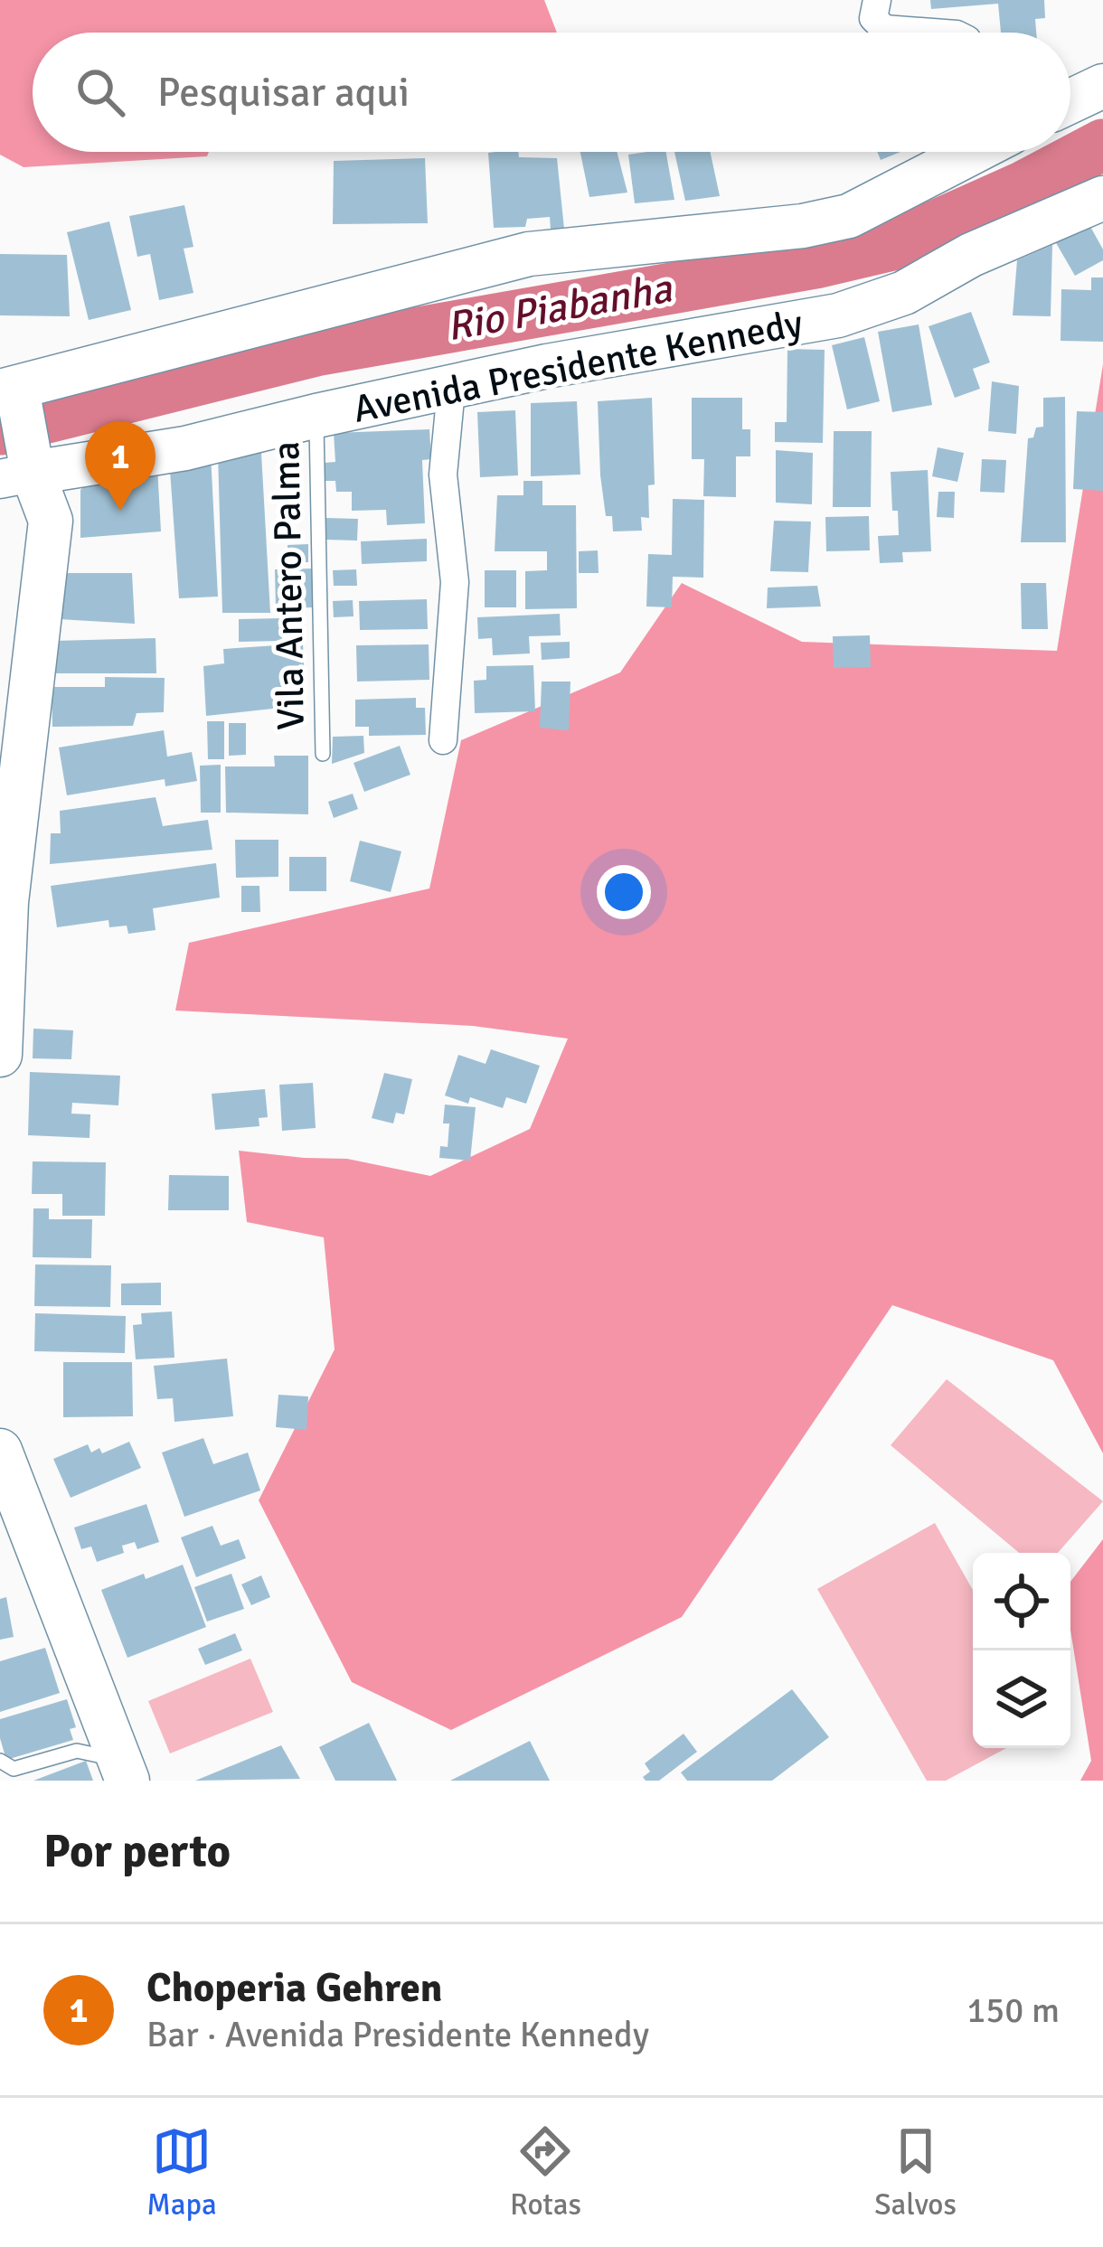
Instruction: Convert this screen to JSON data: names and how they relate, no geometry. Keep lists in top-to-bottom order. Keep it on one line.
{"streets":{"main road":["Avenida Presidente Kennedy"],"lane":["Vila Antero Palma"]},"crossings":[["Avenida Presidente Kennedy","Vila Antero Palma"]],"water":["Rio Piabanha"],"page":{"search":"Pesquisar aqui","pins":"1","heading":"Por perto","list":[{"mark":"1","name":"Choperia Gehren","note":"Bar · Avenida Presidente Kennedy","value":"150 m"}],"nav":["Mapa","Rotas","Salvos"]}}
